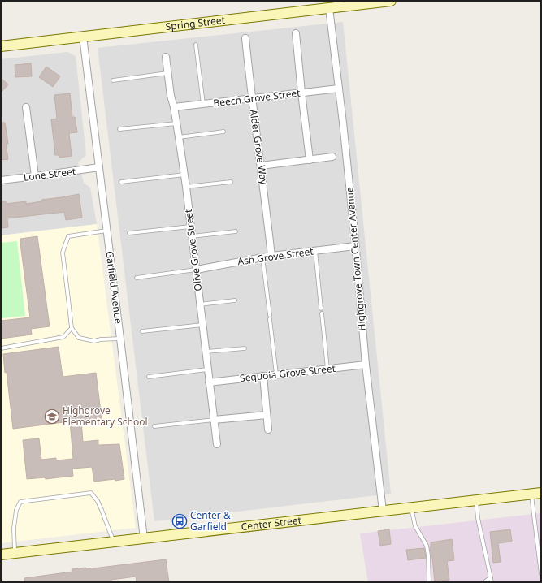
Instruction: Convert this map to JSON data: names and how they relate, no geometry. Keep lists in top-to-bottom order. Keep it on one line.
{"streets":{"main road":["Spring Street","Center Street"],"street":["Beech Grove Street","Alder Grove Way","Lone Street","Olive Grove Street","Ash Grove Street","Highgrove Town Center Avenue","Garfield Avenue","Sequoia Grove Street"]},"crossings":[["Spring Street","Highgrove Town Center Avenue"],["Spring Street","Garfield Avenue"],["Beech Grove Street","Alder Grove Way"],["Beech Grove Street","Olive Grove Street"],["Beech Grove Street","Highgrove Town Center Avenue"],["Alder Grove Way","Ash Grove Street"],["Lone Street","Garfield Avenue"],["Olive Grove Street","Ash Grove Street"],["Olive Grove Street","Sequoia Grove Street"],["Ash Grove Street","Highgrove Town Center Avenue"],["Highgrove Town Center Avenue","Sequoia Grove Street"],["Highgrove Town Center Avenue","Center Street"],["Garfield Avenue","Center Street"]],"places":{"school or university":["Highgrove Elementary School"],"bus stop":["Center & Garfield"]}}
